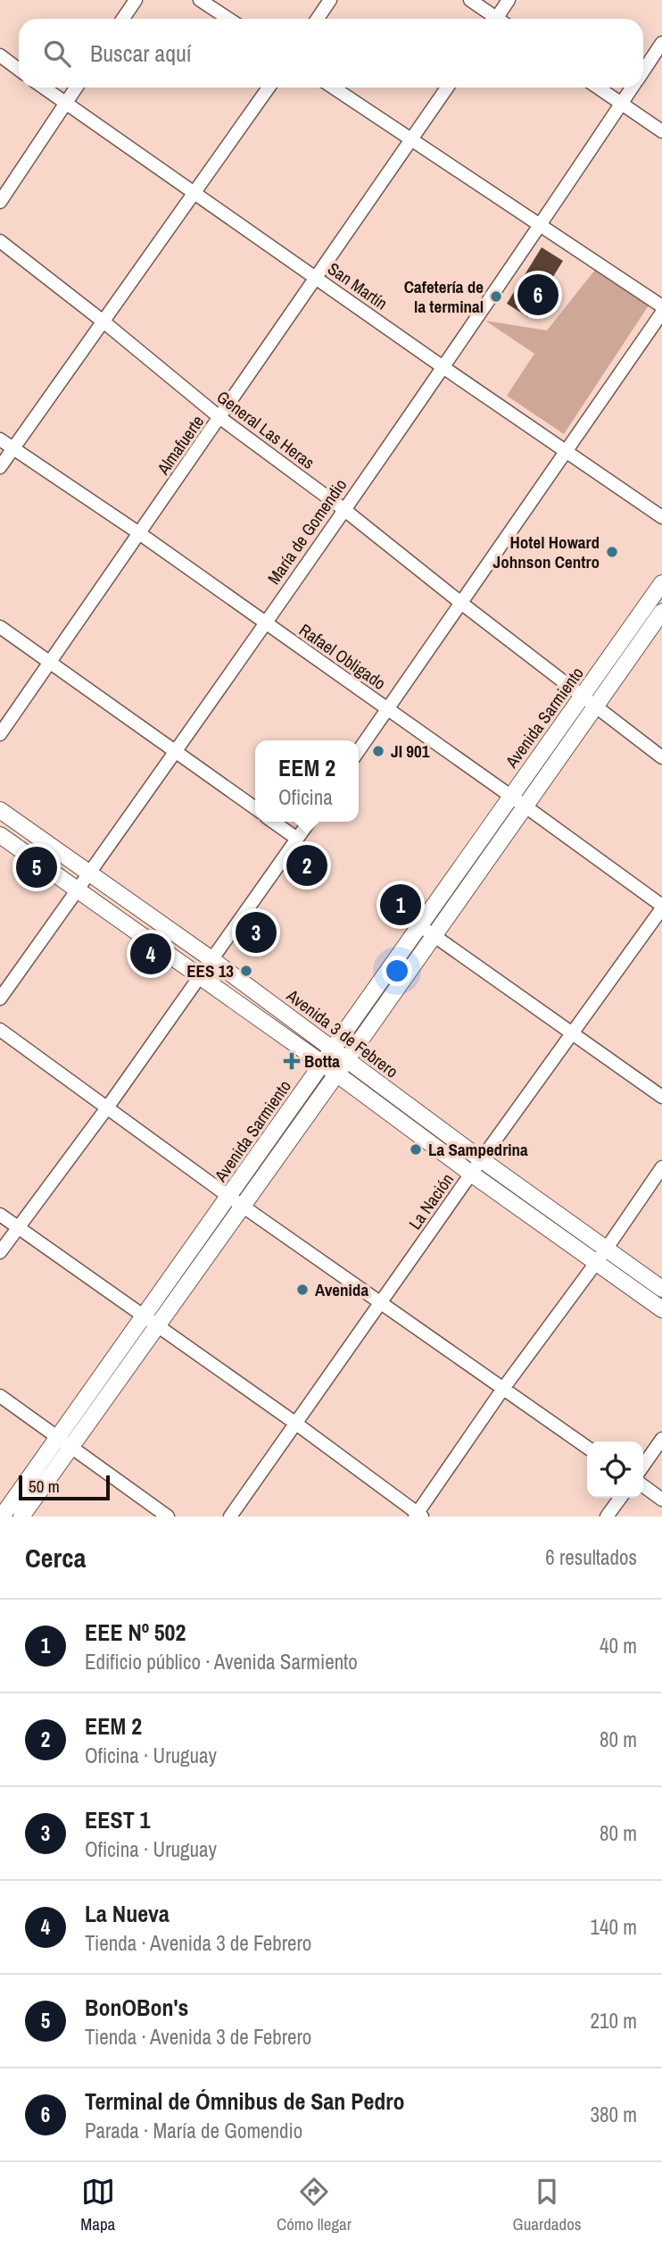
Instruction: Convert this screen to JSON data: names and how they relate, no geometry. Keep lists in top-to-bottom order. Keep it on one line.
{"streets":{"main road":["Avenida Sarmiento","Avenida 3 de Febrero"],"street":["San Martín","General Las Heras","Almafuerte","María de Gomendio","Rafael Obligado","La Nación"]},"crossings":[["San Martín","Almafuerte"],["San Martín","María de Gomendio"],["General Las Heras","Almafuerte"],["General Las Heras","María de Gomendio"],["General Las Heras","Avenida Sarmiento"],["Almafuerte","Rafael Obligado"],["María de Gomendio","Rafael Obligado"],["María de Gomendio","Avenida 3 de Febrero"],["Rafael Obligado","Avenida Sarmiento"],["Rafael Obligado","La Nación"],["Avenida Sarmiento","Avenida 3 de Febrero"],["Avenida 3 de Febrero","La Nación"]],"places":{"other":["Cafetería de la terminal","Hotel Howard Johnson Centro","JI 901","EES 13","La Sampedrina","Avenida"],"health":["Botta"]},"scale_bar":"50 m","page":{"search":"Buscar aquí","pins":["6","2","5","1","3","4"],"popup":["EEM 2","Oficina"],"scale":"50 m","heading":["Cerca","6 resultados"],"list":[{"mark":"1","name":"EEE Nº 502","note":"Edificio público · Avenida Sarmiento","value":"40 m"},{"mark":"2","name":"EEM 2","note":"Oficina · Uruguay","value":"80 m"},{"mark":"3","name":"EEST 1","note":"Oficina · Uruguay","value":"80 m"},{"mark":"4","name":"La Nueva","note":"Tienda · Avenida 3 de Febrero","value":"140 m"},{"mark":"5","name":"BonOBon's","note":"Tienda · Avenida 3 de Febrero","value":"210 m"},{"mark":"6","name":"Terminal de Ómnibus de San Pedro","note":"Parada · María de Gomendio","value":"380 m"}],"nav":["Mapa","Cómo llegar","Guardados"]}}
